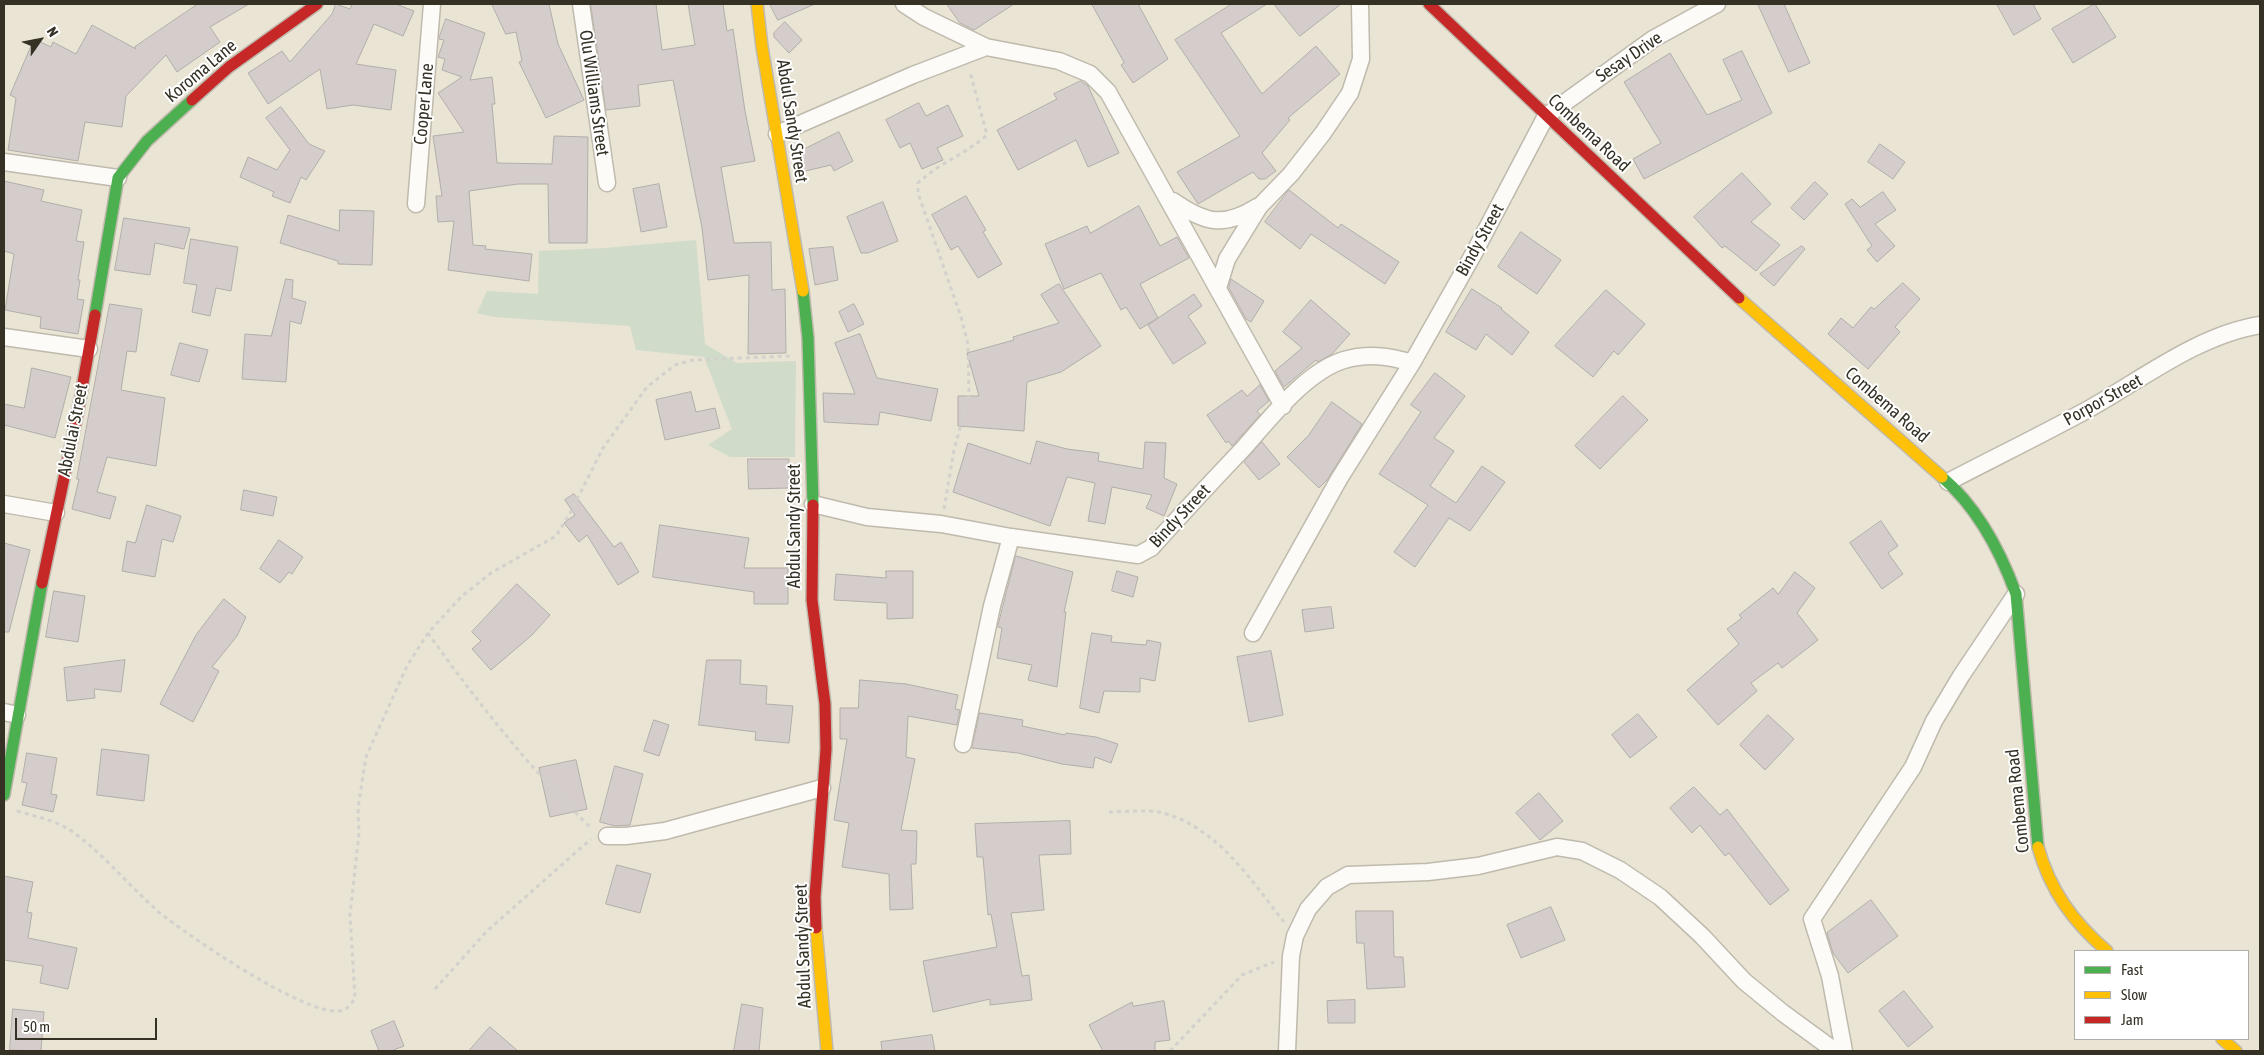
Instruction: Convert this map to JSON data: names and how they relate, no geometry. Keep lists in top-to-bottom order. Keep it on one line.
{"streets":{"street":["Sesay Drive","Koroma Lane","Olu Williams Street","Cooper Lane","Abdul Sandy Street","Combema Road","Bindy Street","Porpor Street","Abdulai Street"]},"crossings":[["Sesay Drive","Combema Road"],["Sesay Drive","Bindy Street"],["Koroma Lane","Abdulai Street"],["Abdul Sandy Street","Bindy Street"],["Combema Road","Bindy Street"],["Combema Road","Porpor Street"]],"legend":["Fast","Slow","Jam"],"scale_bar":"50 m","north":"top right"}
